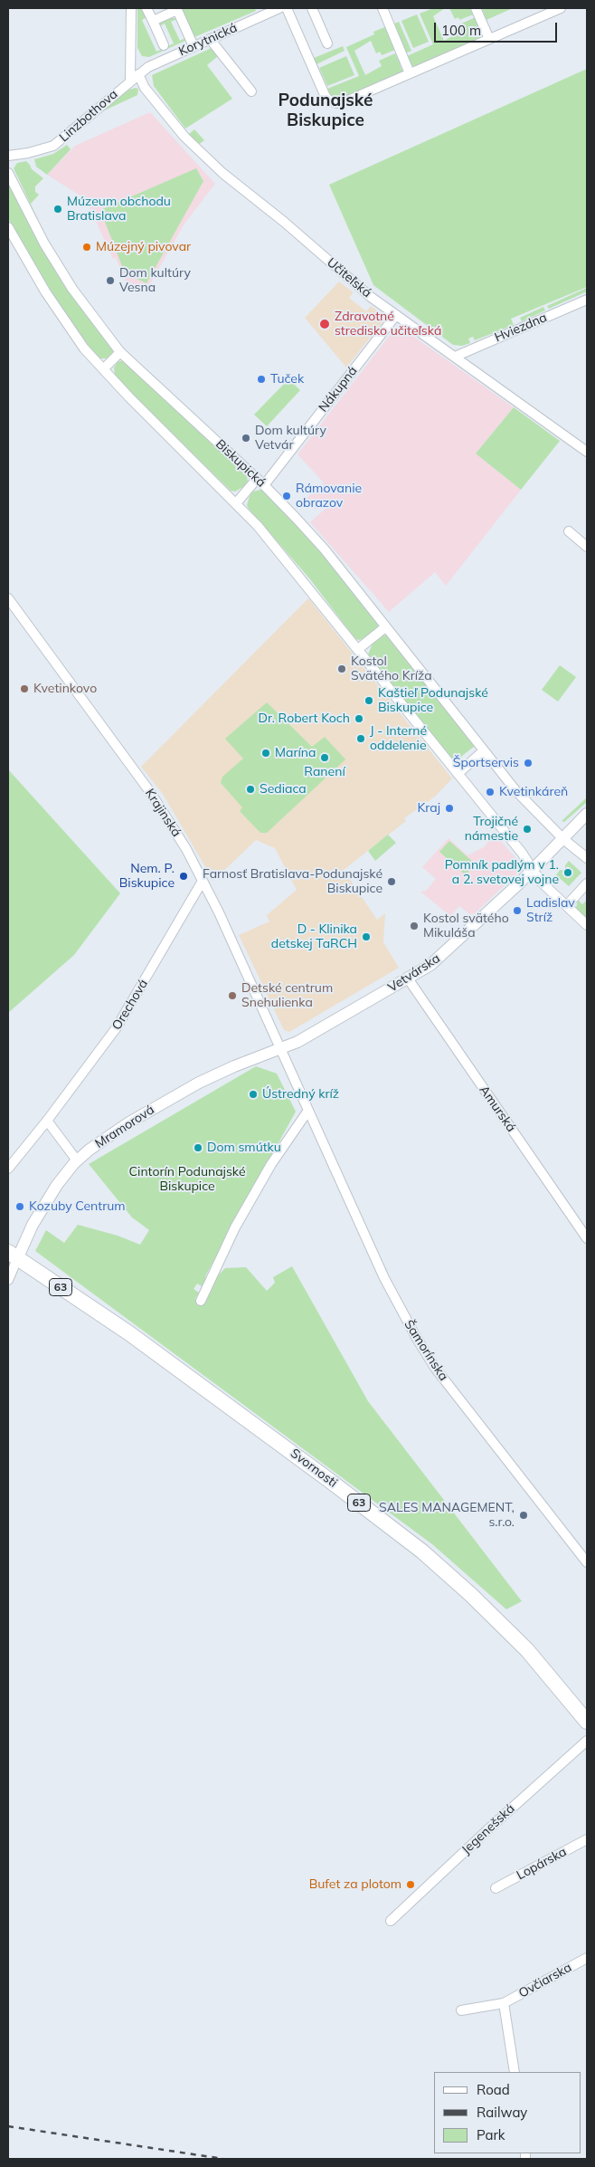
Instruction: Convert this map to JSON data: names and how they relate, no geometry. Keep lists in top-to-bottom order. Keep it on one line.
{"streets":{"main road":["63","Svornosti"],"street":["Korytnická","Linzbothova","Učiteľská","Hviezdna","Nákupná","Biskupická","Krajinská","Vetvárska","Orechová","Amurská","Mramorová","Šamorínska","Jegenešská","Lopárska","Ovčiarska"]},"crossings":[["Korytnická","Linzbothova"],["Korytnická","Učiteľská"],["Linzbothova","Učiteľská"],["Učiteľská","Hviezdna"],["Učiteľská","Nákupná"],["Nákupná","Biskupická"],["Krajinská","Vetvárska"],["Krajinská","Orechová"],["Krajinská","Mramorová"],["Krajinská","Šamorínska"],["Vetvárska","Amurská"],["Vetvárska","Mramorová"],["Vetvárska","Šamorínska"],["Mramorová","Šamorínska"],["Mramorová","Svornosti"]],"districts":["Podunajské Biskupice"],"parks":["Cintorín Podunajské Biskupice"],"places":["Múzeum obchodu Bratislava","Múzejný pivovar","Dom kultúry Vesna","Zdravotné stredisko učiteľská","Tuček","Dom kultúry Vetvár","Rámovanie obrazov","Kostol Svätého Kríža","Kvetinkovo","Kaštieľ Podunajské Biskupice","Dr. Robert Koch","J - Interné oddelenie","Marína","Ranení","Športservis","Sediaca","Kvetinkáreň","Kraj","Trojičné námestie","Pomník padlým v 1. a 2. svetovej vojne","Nem. P. Biskupice","Farnosť Bratislava-Podunajské Biskupice","Ladislav Stríž","Kostol svätého Mikuláša","D - Klinika detskej TaRCH","Detské centrum Snehulienka","Ústredný kríž","Dom smútku","Kozuby Centrum","SALES MANAGEMENT, s.r.o.","Bufet za plotom"],"legend":["Road","Railway","Park"],"scale_bar":"100 m"}
